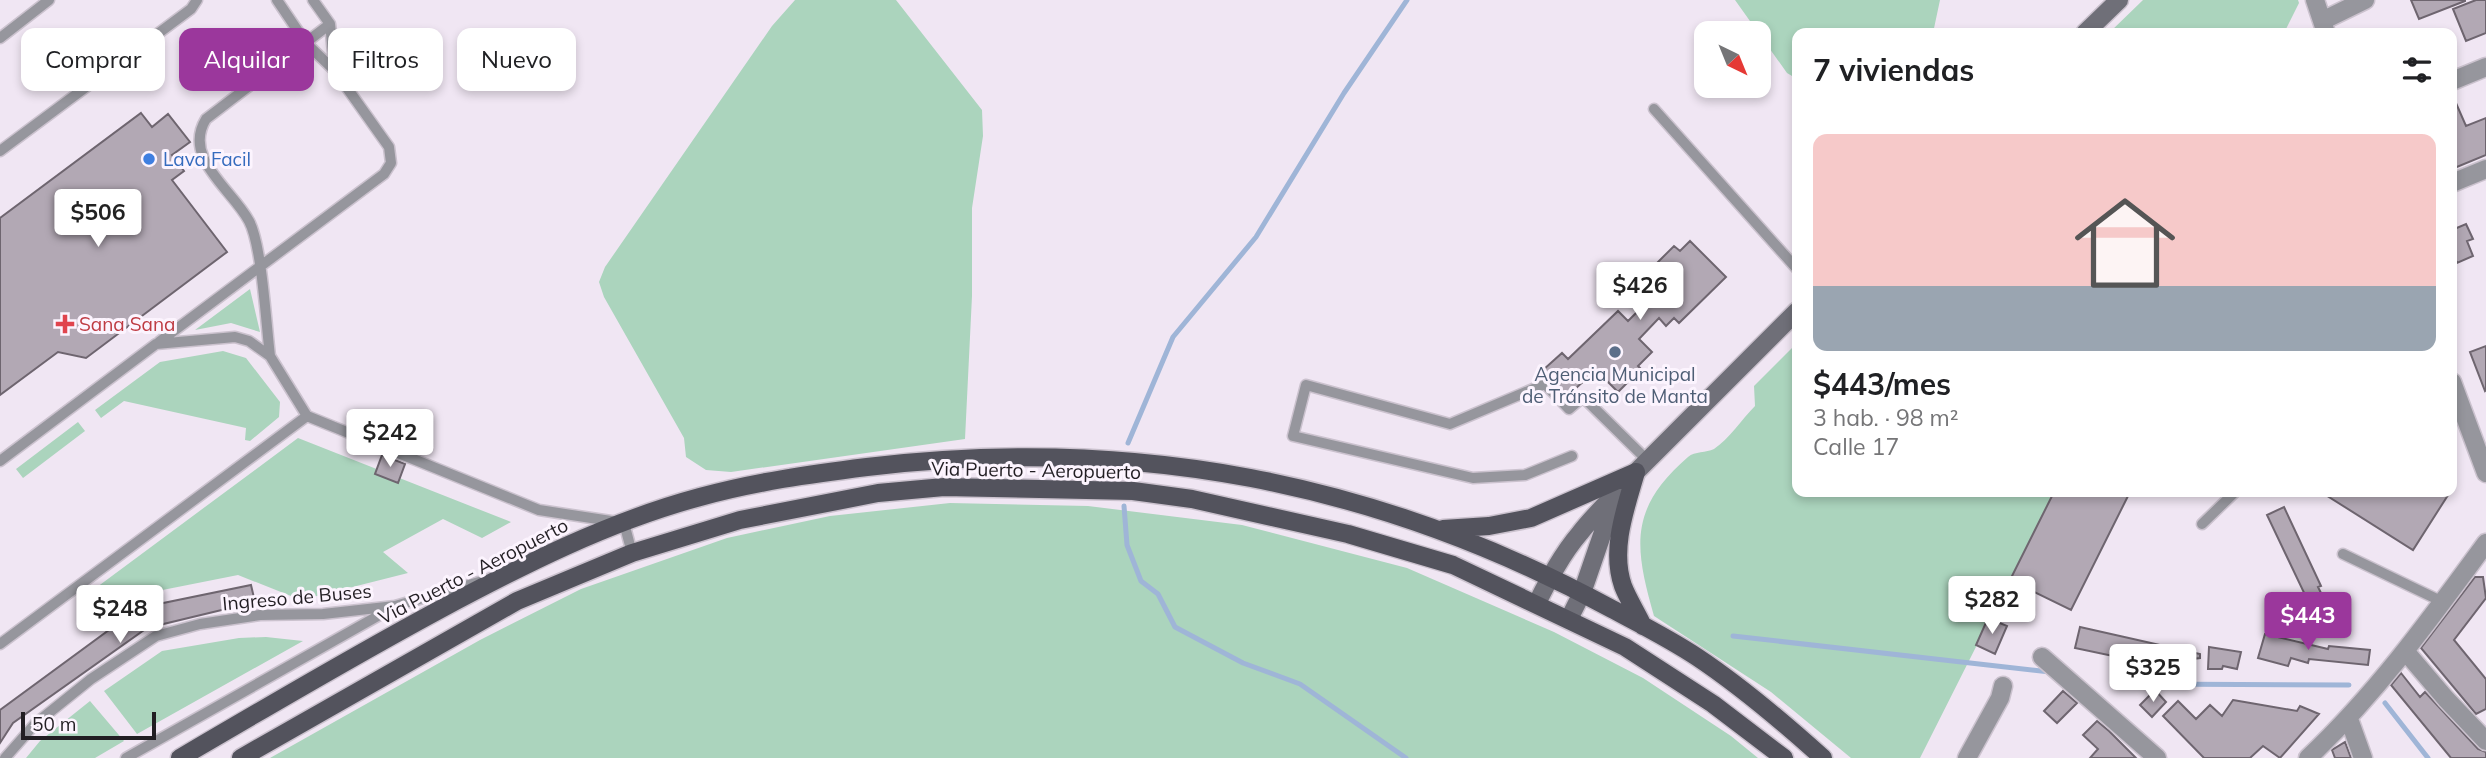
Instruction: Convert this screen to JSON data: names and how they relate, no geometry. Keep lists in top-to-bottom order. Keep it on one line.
{"streets":{"main road":["Via Puerto - Aeropuerto"],"lane":["Ingreso de Buses"]},"crossings":[["Via Puerto - Aeropuerto","Ingreso de Buses"]],"places":{"other":["Lava Facil","Agencia Municipal de Tránsito de Manta"],"health":["Sana Sana"]},"scale_bar":"50 m","north":"bottom right","page":{"chip":["Comprar","Alquilar","Filtros","Nuevo"],"heading":"7 viviendas","list":[{"name":"$443/mes","note":"3 hab. · 98 m² · Calle 17"}],"price":["$506","$426","$242","$282","$248","$443","$325"],"scale":"50 m"}}
